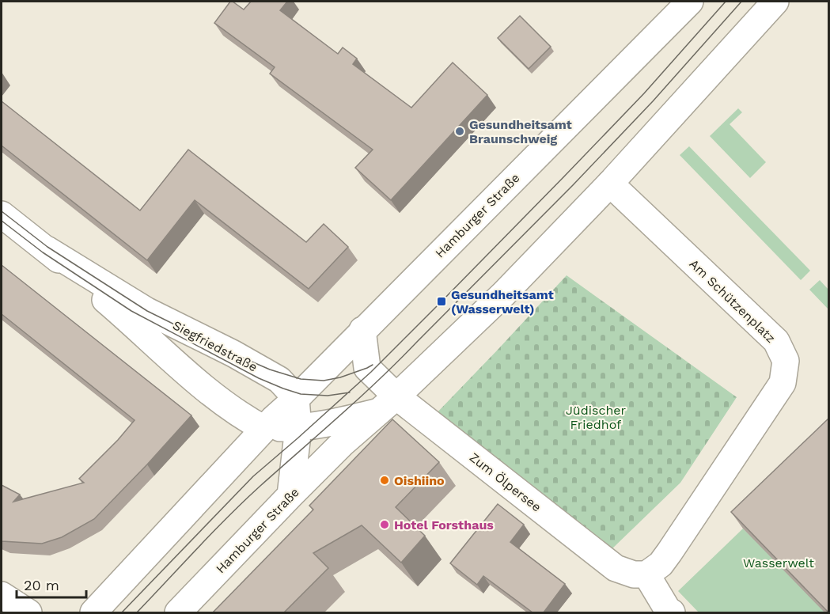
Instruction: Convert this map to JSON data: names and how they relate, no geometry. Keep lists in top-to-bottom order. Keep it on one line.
{"streets":{"street":["Hamburger Straße","Am Schützenplatz","Siegfriedstraße","Zum Ölpersee"]},"crossings":[["Hamburger Straße","Am Schützenplatz"],["Hamburger Straße","Siegfriedstraße"],["Hamburger Straße","Zum Ölpersee"],["Am Schützenplatz","Zum Ölpersee"]],"parks":["Jüdischer Friedhof","Wasserwelt"],"places":{"other":["Gesundheitsamt Braunschweig","Oishiino","Hotel Forsthaus"],"transit":["Gesundheitsamt (Wasserwelt)"]},"scale_bar":"20 m"}
